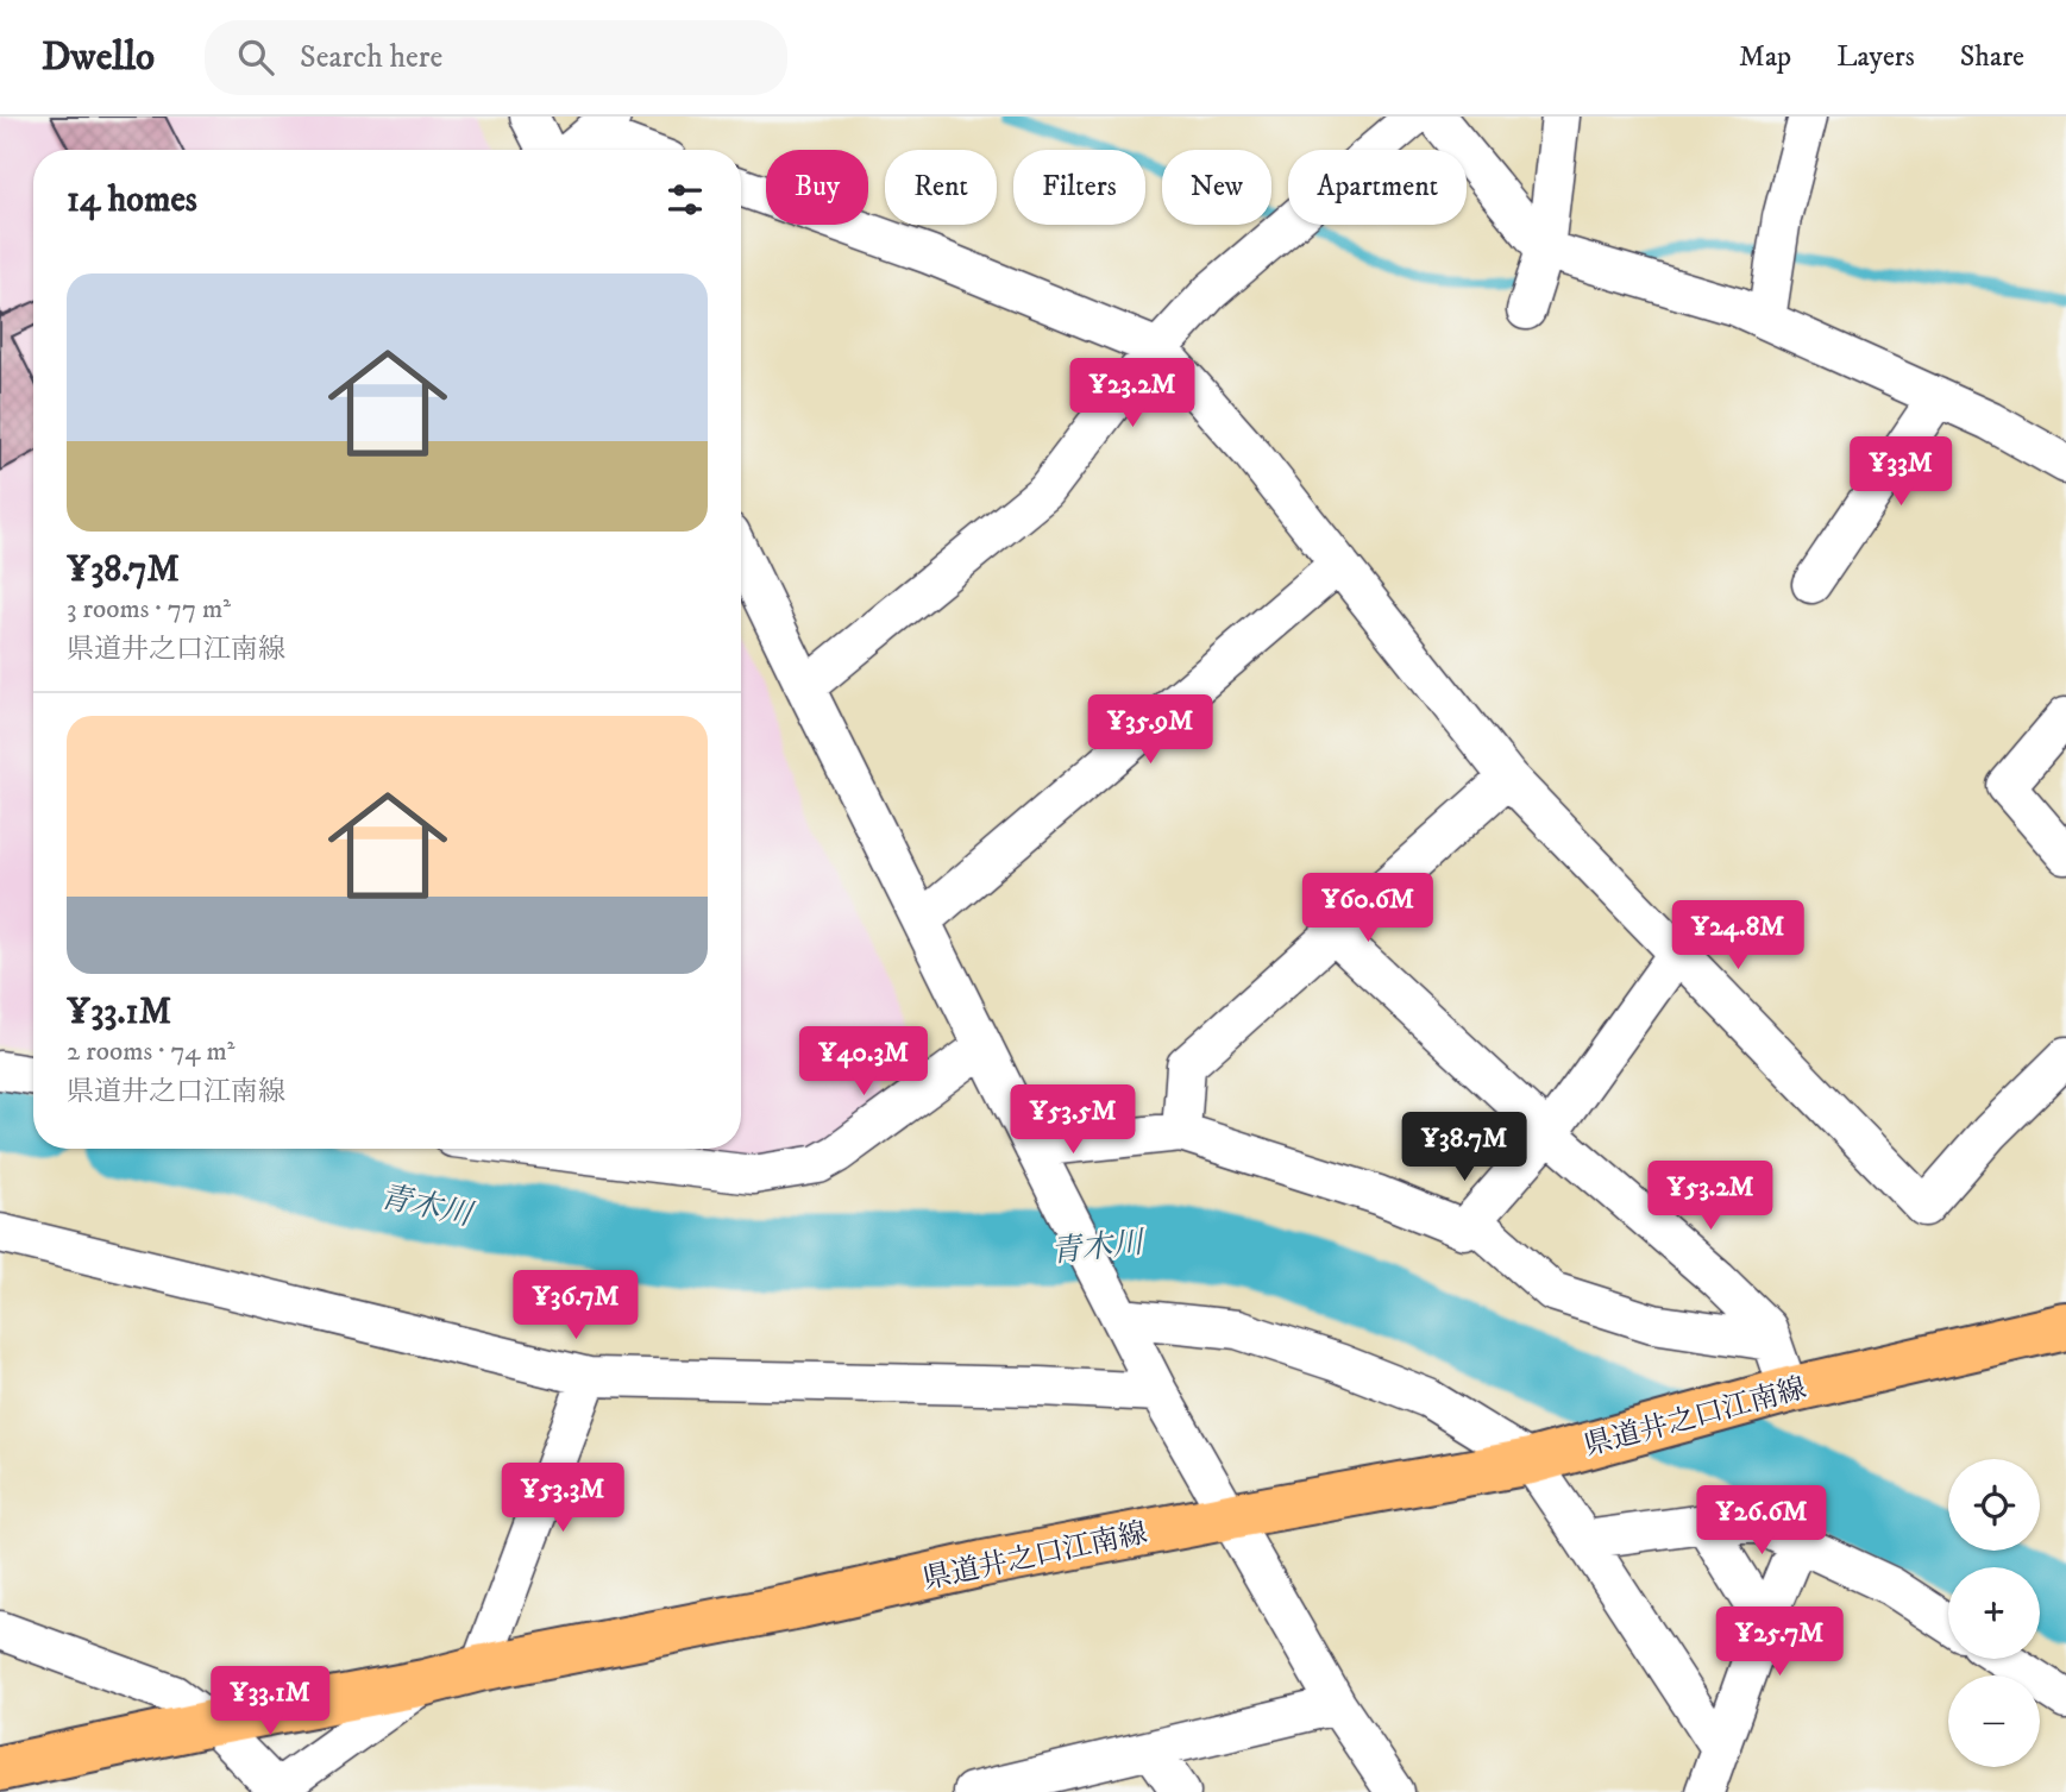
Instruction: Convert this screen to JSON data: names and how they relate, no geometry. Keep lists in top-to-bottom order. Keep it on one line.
{"streets":{"main road":["県道井之口江南線"]},"water":["青木川"],"page":{"header":"Dwello","search":"Search here","nav":["Map","Layers","Share"],"chip":["Buy","Rent","Filters","New","Apartment"],"heading":"14 homes","list":[{"name":"¥38.7M","note":"3 rooms · 77 m² · 県道井之口江南線"},{"name":"¥33.1M","note":"2 rooms · 74 m² · 県道井之口江南線"}],"price":["¥23.2M","¥33M","¥35.9M","¥60.6M","¥24.8M","¥40.3M","¥53.5M","¥38.7M","¥53.2M","¥36.7M","¥53.3M","¥26.6M","¥25.7M","¥33.1M"],"map_buttons":["+","−"]}}
